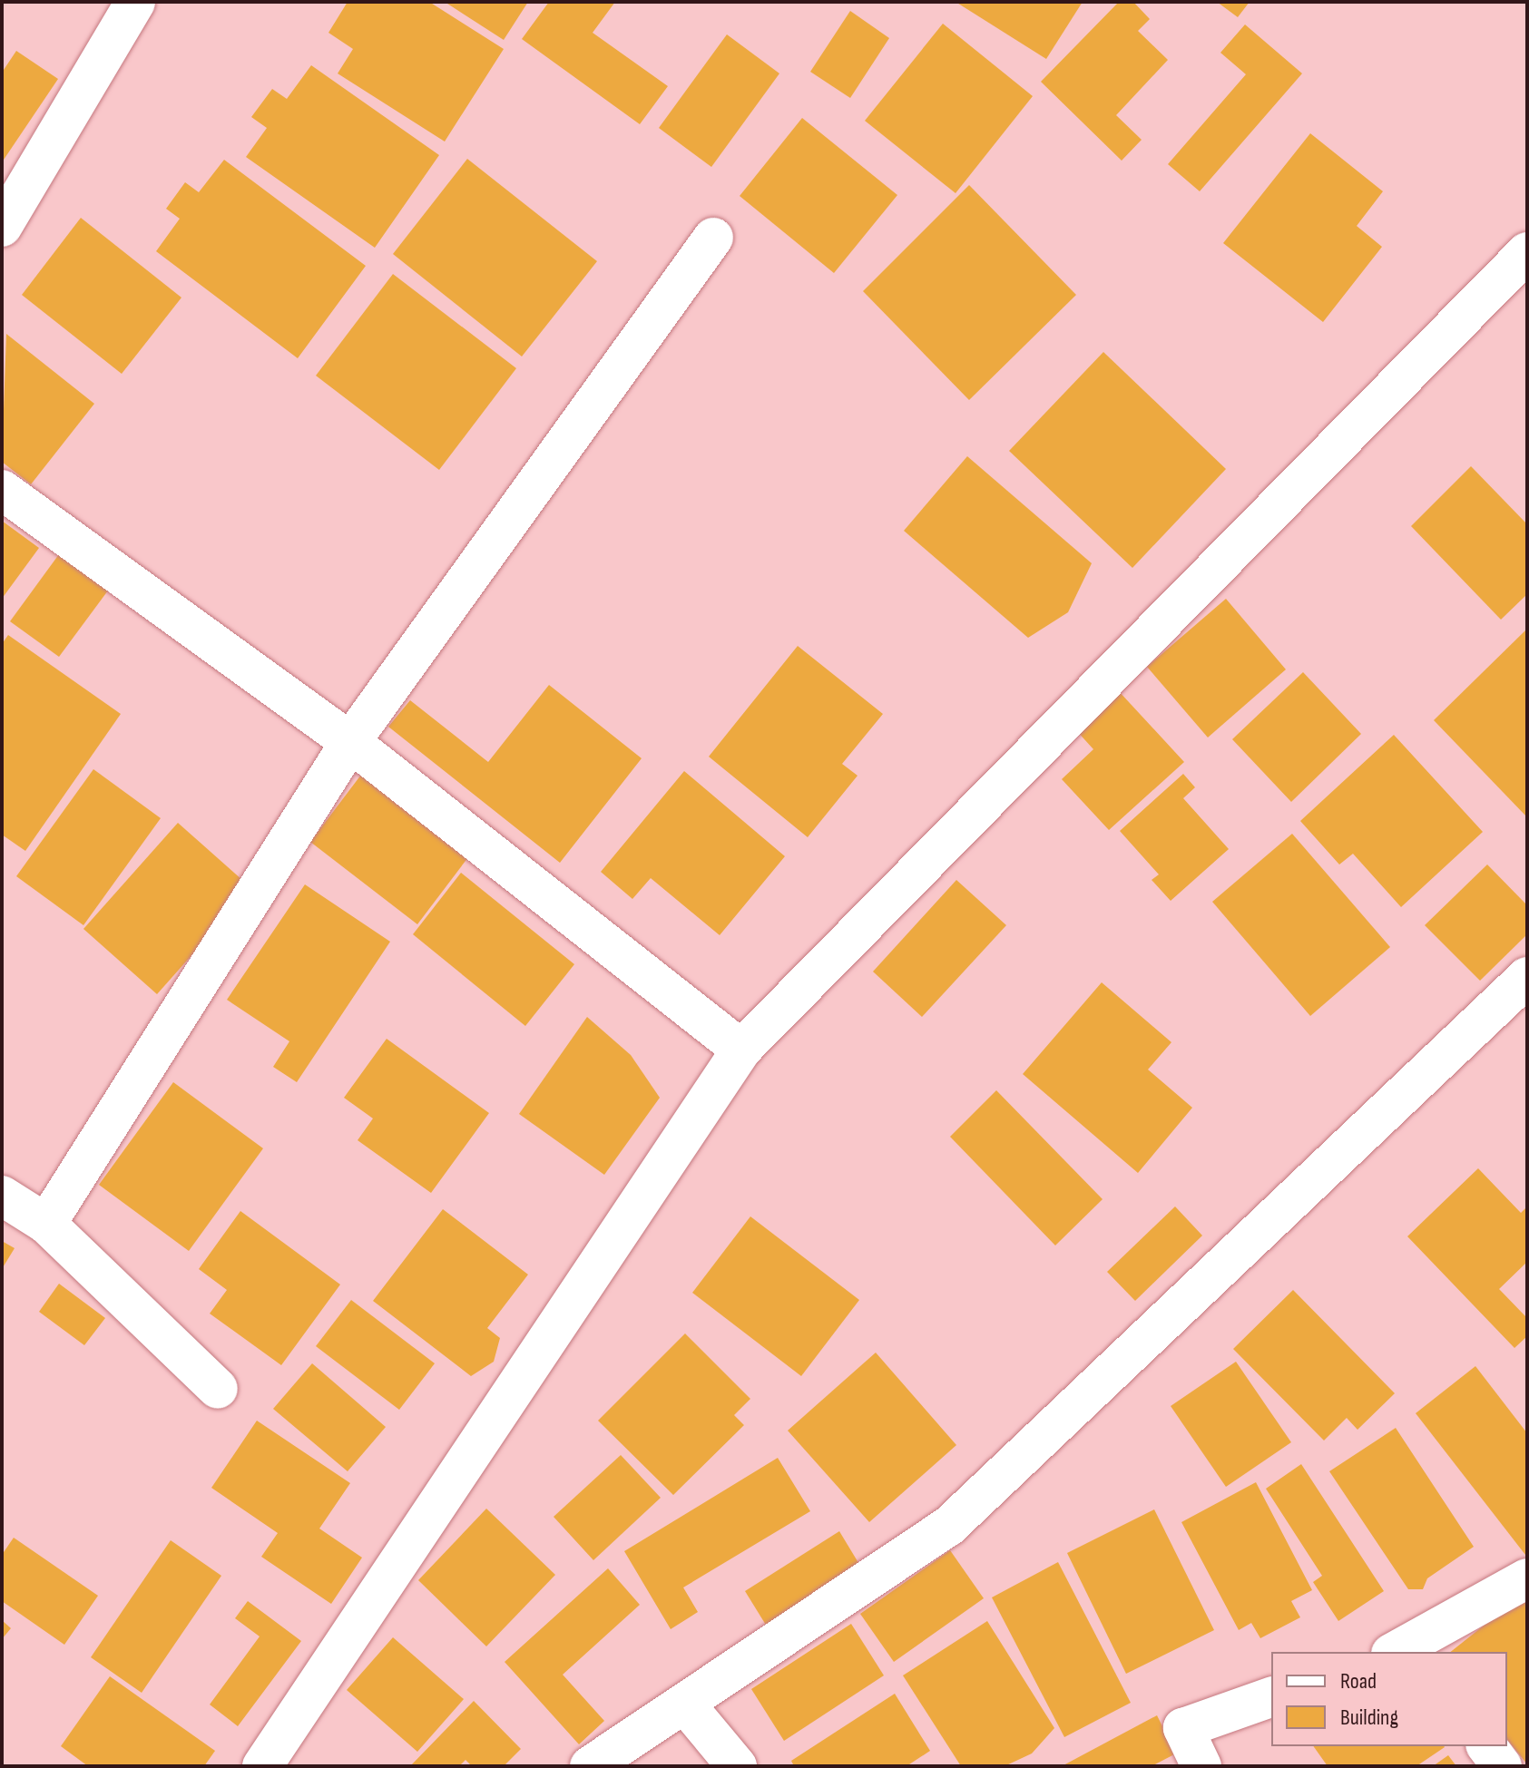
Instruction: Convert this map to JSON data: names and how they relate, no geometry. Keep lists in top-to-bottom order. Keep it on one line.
{"legend":["Road","Building"]}
